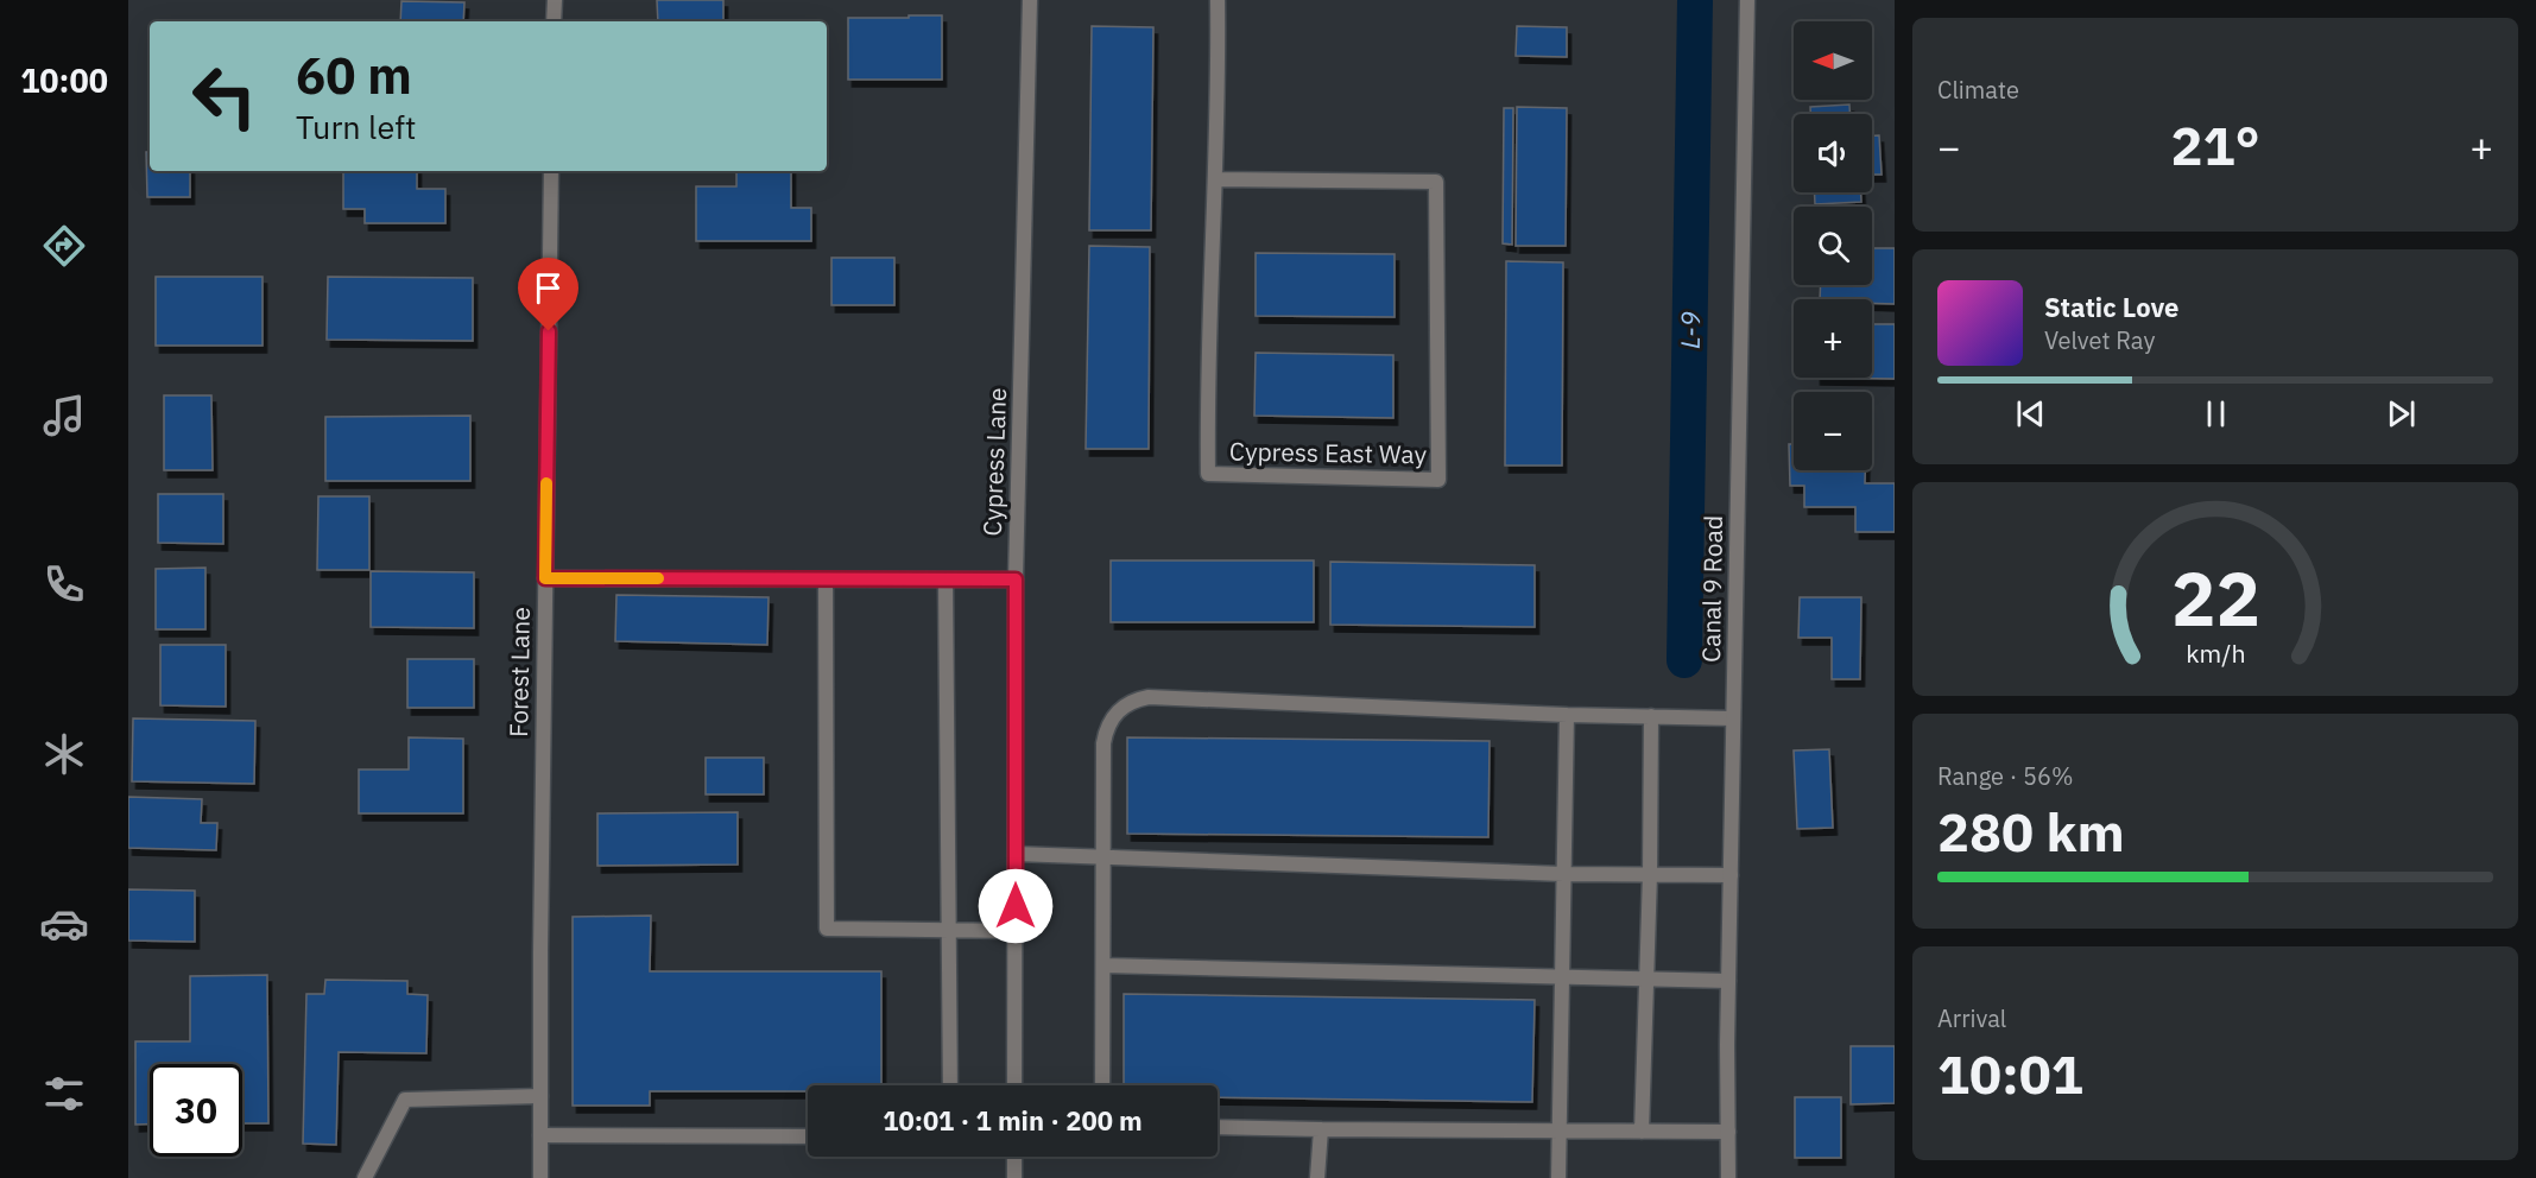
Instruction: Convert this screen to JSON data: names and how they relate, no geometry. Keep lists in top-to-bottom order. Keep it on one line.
{"streets":{"street":["Cypress East Way","Cypress Lane","Canal 9 Road","Forest Lane"]},"water":["L-9"],"north":"left","page":{"tabs":"10:00","tile":["Climate",["Range · 56%","280 km"],["Arrival","10:01"]],"map_buttons":["+","−"],"turn":["60 m","Turn left"],"heat":["−","21°","+"],"song":["Static Love","Velvet Ray"],"limit":"30","trip":"10:01 · 1 min · 200 m","gauge":["22","km/h"]}}
